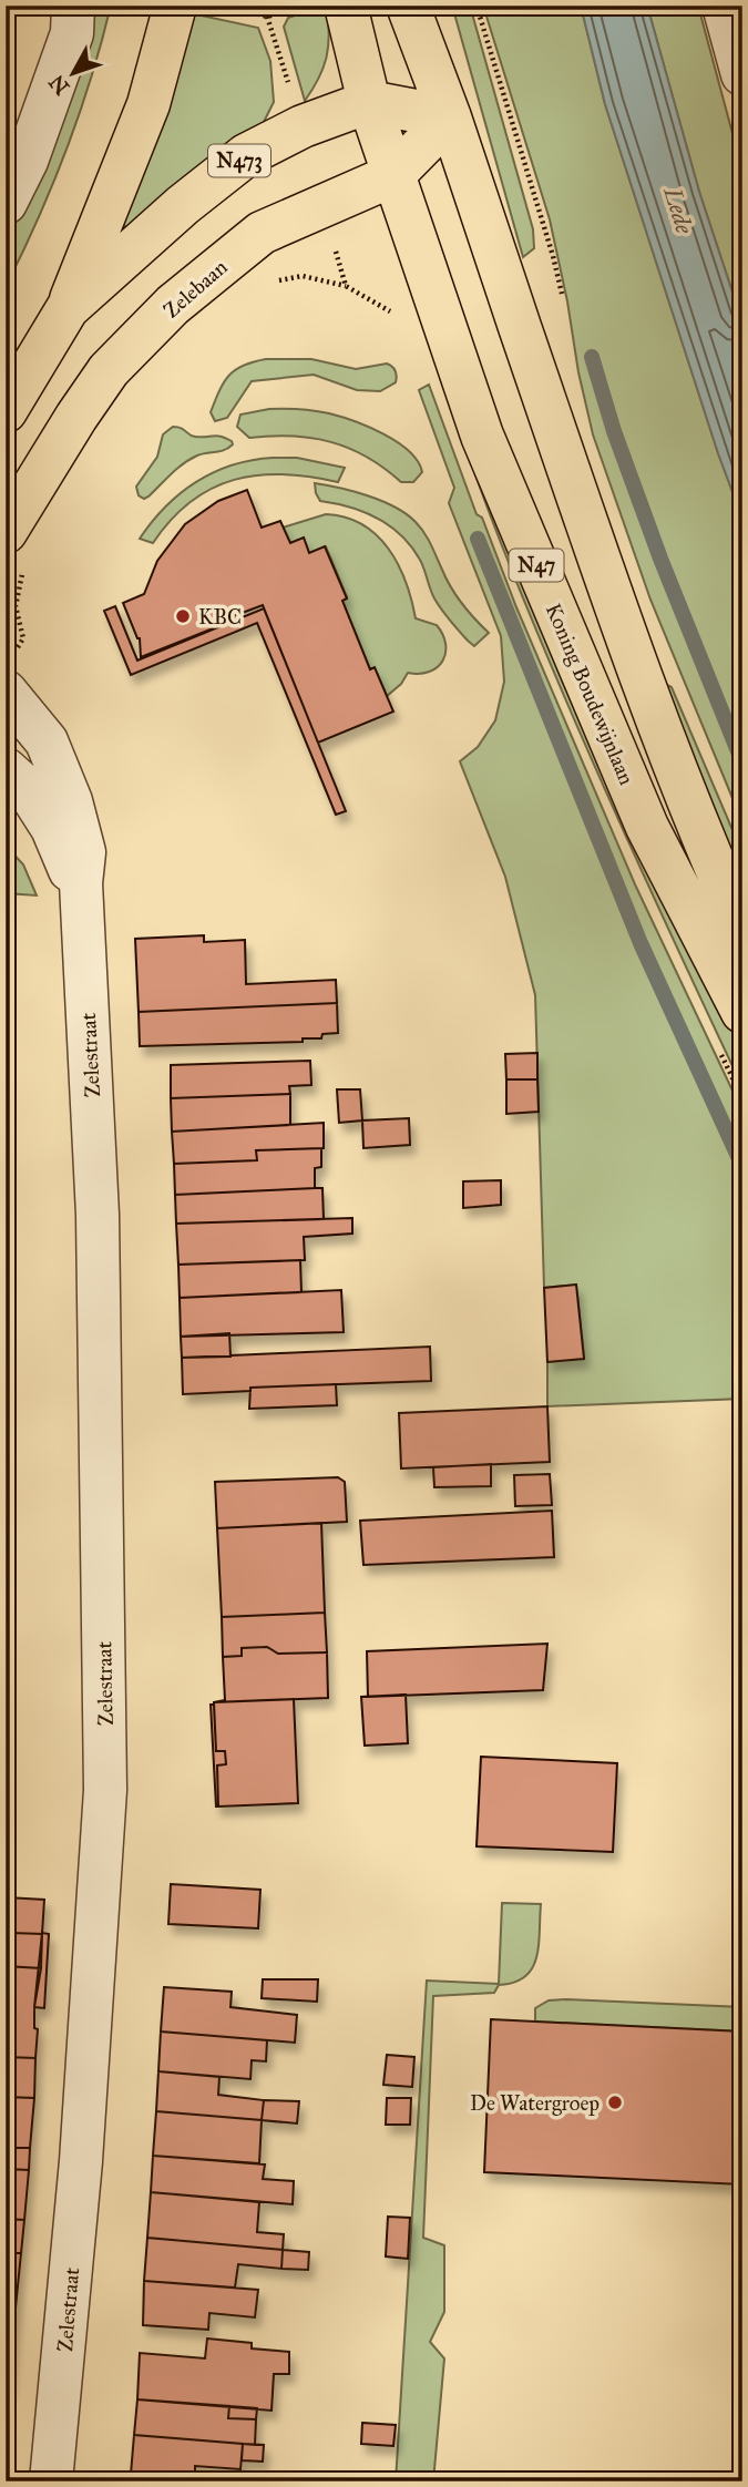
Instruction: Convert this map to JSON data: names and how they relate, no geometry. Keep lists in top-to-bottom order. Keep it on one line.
{"streets":{"main road":["N473","Zelebaan","N47","Koning Boudewijnlaan"],"street":["Zelestraat"]},"crossings":[["N473","N47"],["N473","Koning Boudewijnlaan"],["Zelebaan","N47"],["Zelebaan","Koning Boudewijnlaan"],["N47","Koning Boudewijnlaan"]],"water":["Lede"],"places":["KBC","De Watergroep"],"north":"bottom left"}
